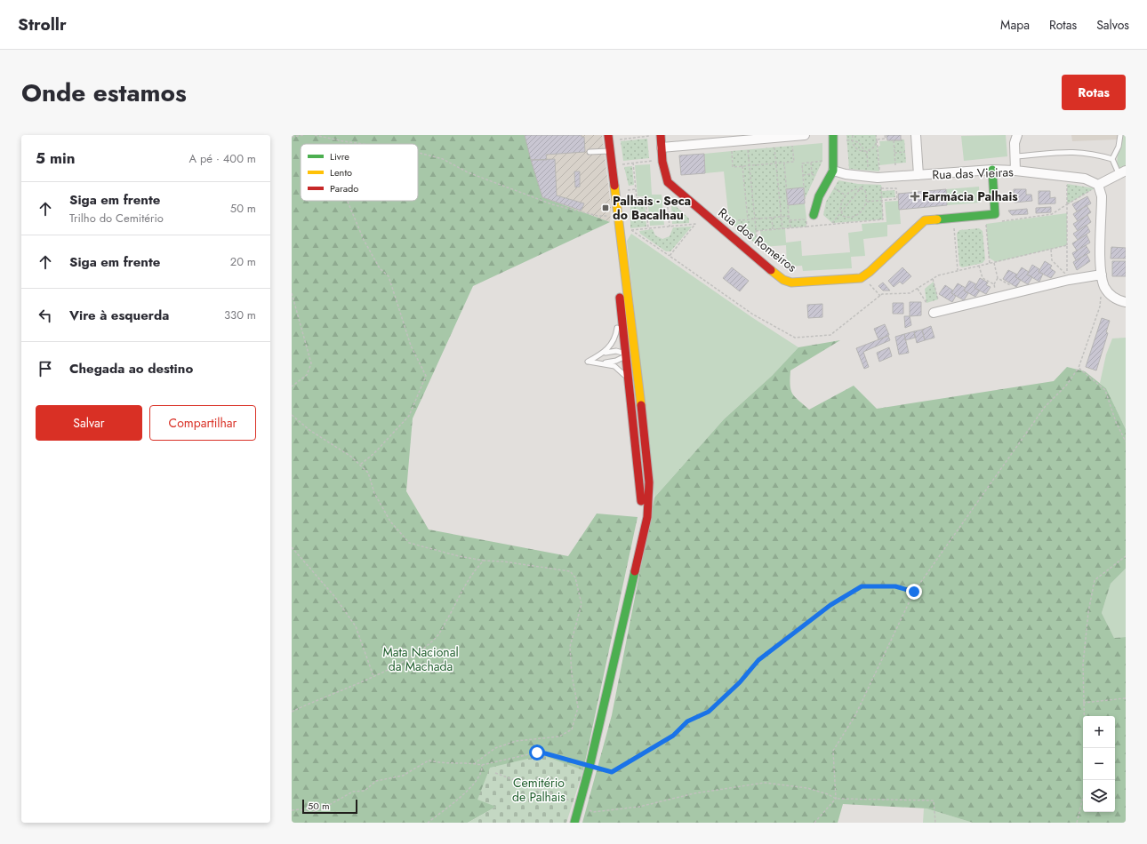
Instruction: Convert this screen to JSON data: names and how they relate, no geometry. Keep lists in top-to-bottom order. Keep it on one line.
{"streets":{"main road":["Rua dos Romeiros"],"street":["Rua das Vieiras"]},"crossings":[["Rua das Vieiras","Rua dos Romeiros"]],"parks":["Mata Nacional da Machada","Cemitério de Palhais"],"places":{"health":["Farmácia Palhais"],"transit":["Palhais - Seca do Bacalhau"]},"legend":["Livre","Lento","Parado"],"scale_bar":"50 m","page":{"header":"Strollr","nav":["Mapa","Rotas","Salvos"],"title":"Onde estamos","buttons":["Rotas",["Salvar","Compartilhar"]],"heading":["5 min","A pé · 400 m"],"list":[["Siga em frente","Trilho do Cemitério","50 m"],["Siga em frente","20 m"],["Vire à esquerda","330 m"],"Chegada ao destino"],"map_buttons":["+","−"],"scale":"50 m"}}
